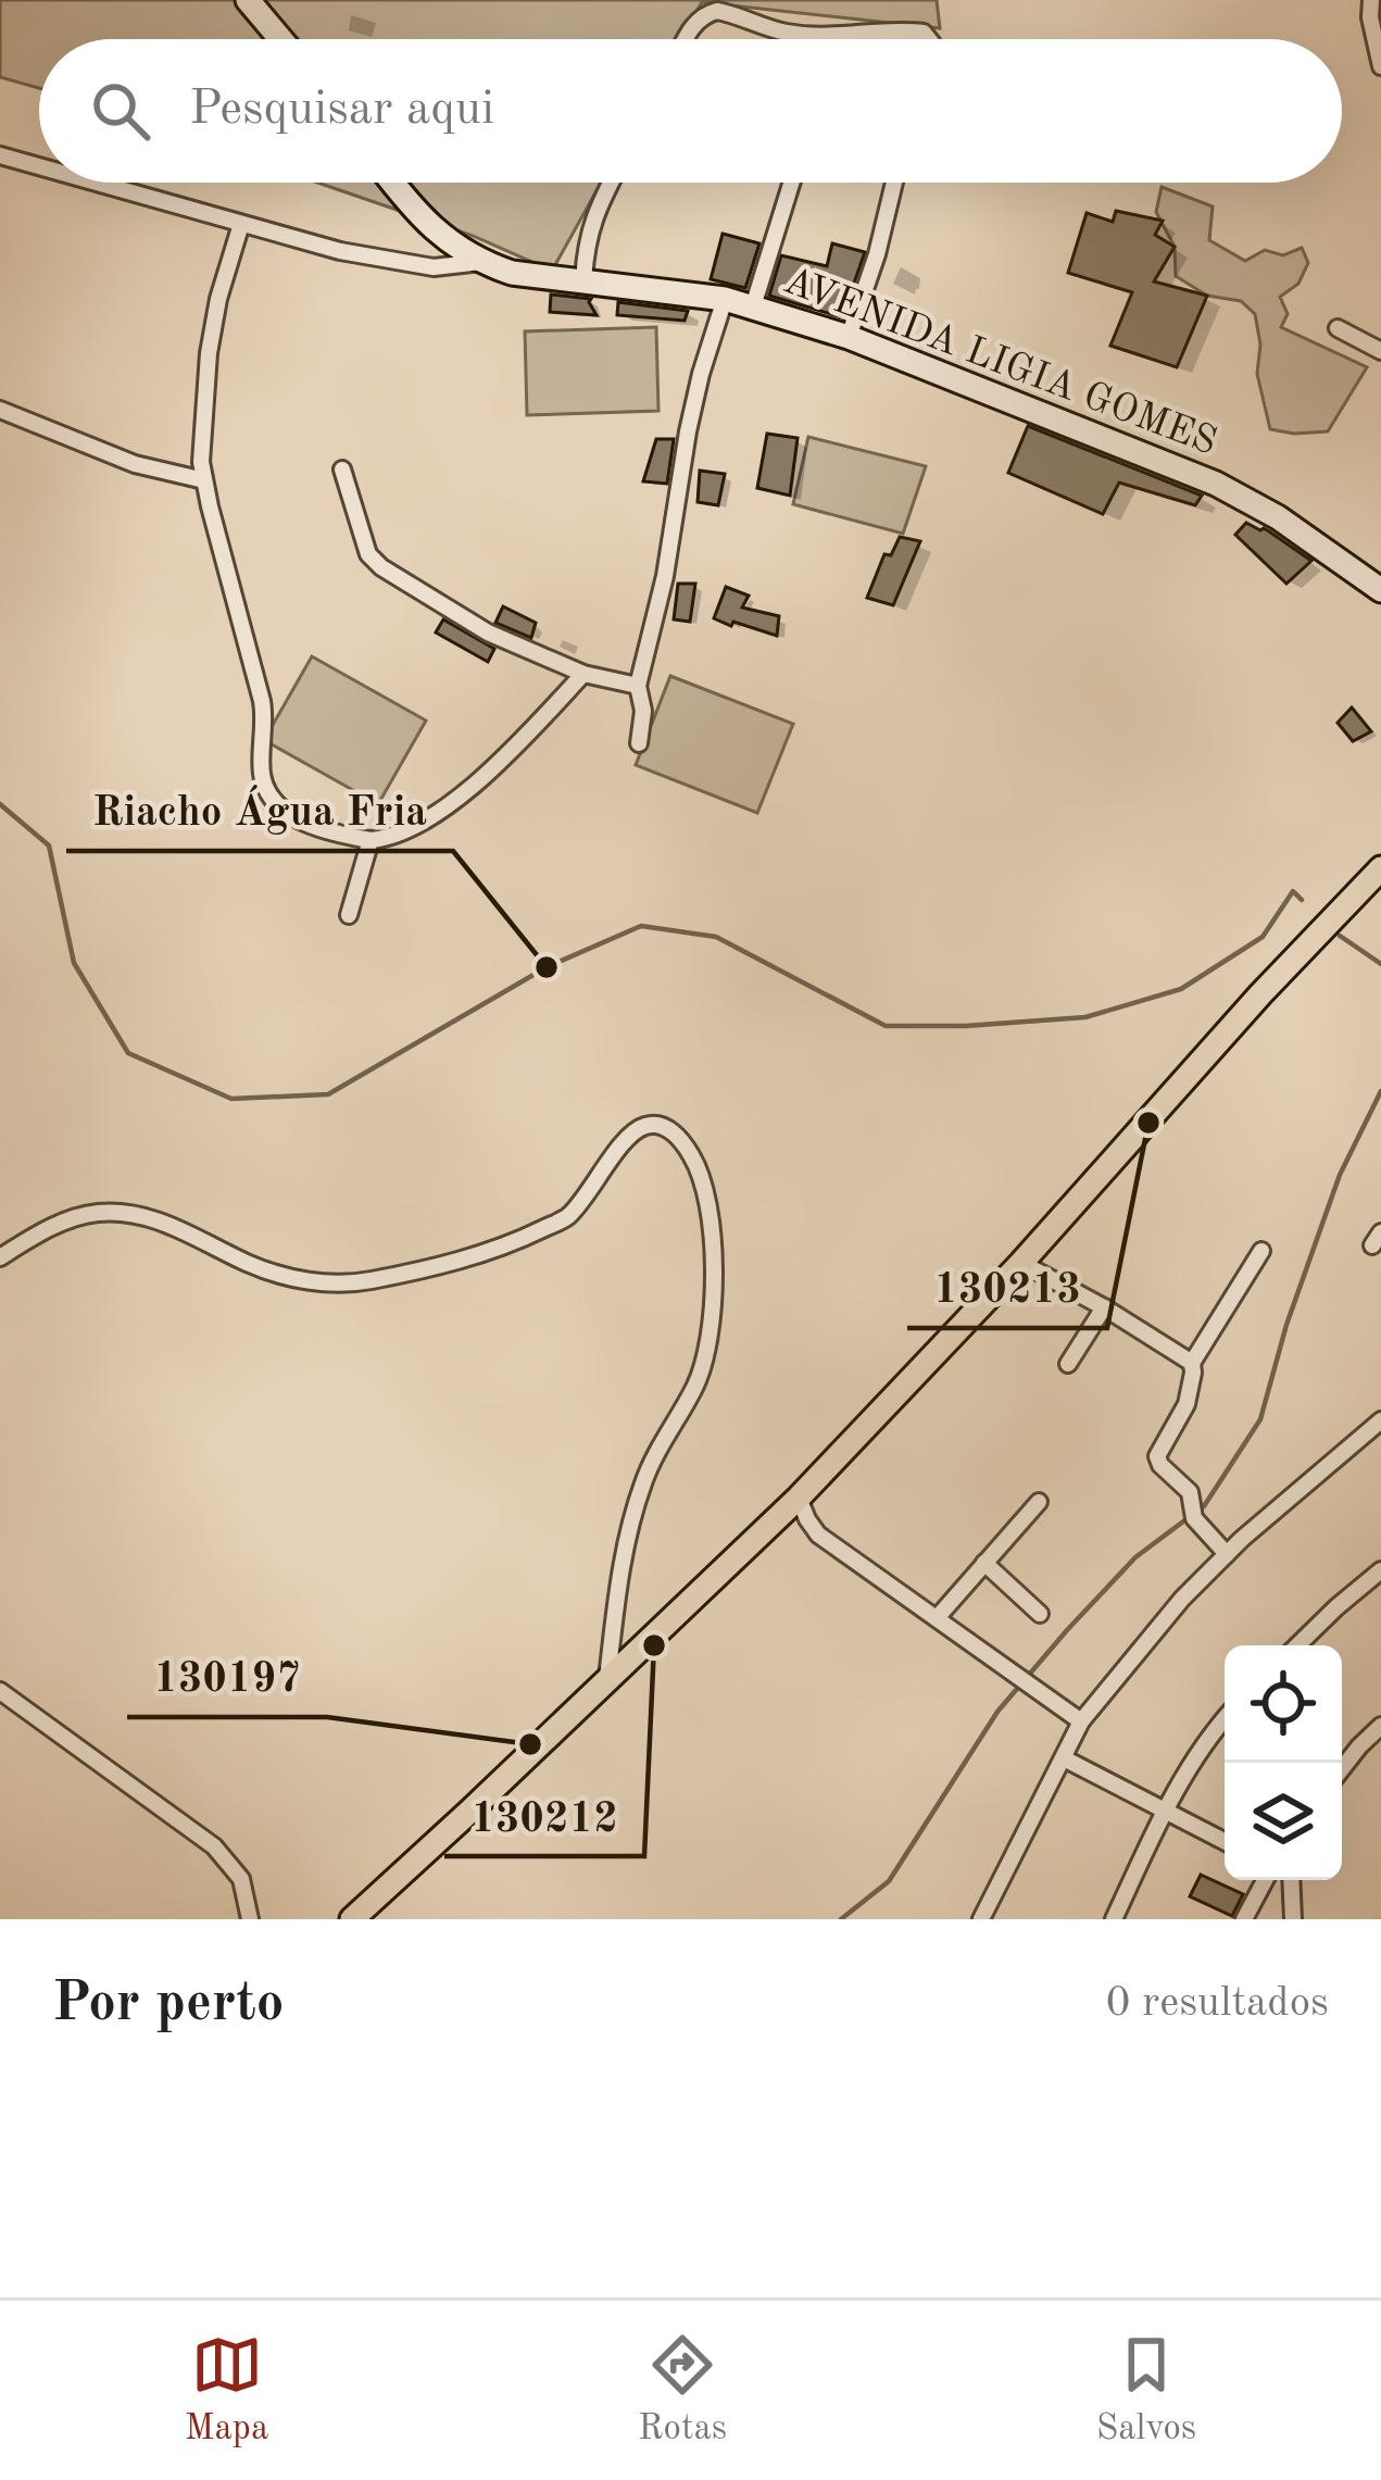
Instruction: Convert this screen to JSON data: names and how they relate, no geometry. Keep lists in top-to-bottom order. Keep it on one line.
{"streets":{"street":["AVENIDA LIGIA GOMES"]},"places":["Riacho Água Fria","130213","130212","130197"],"page":{"search":"Pesquisar aqui","heading":["Por perto","0 resultados"],"nav":["Mapa","Rotas","Salvos"]}}
